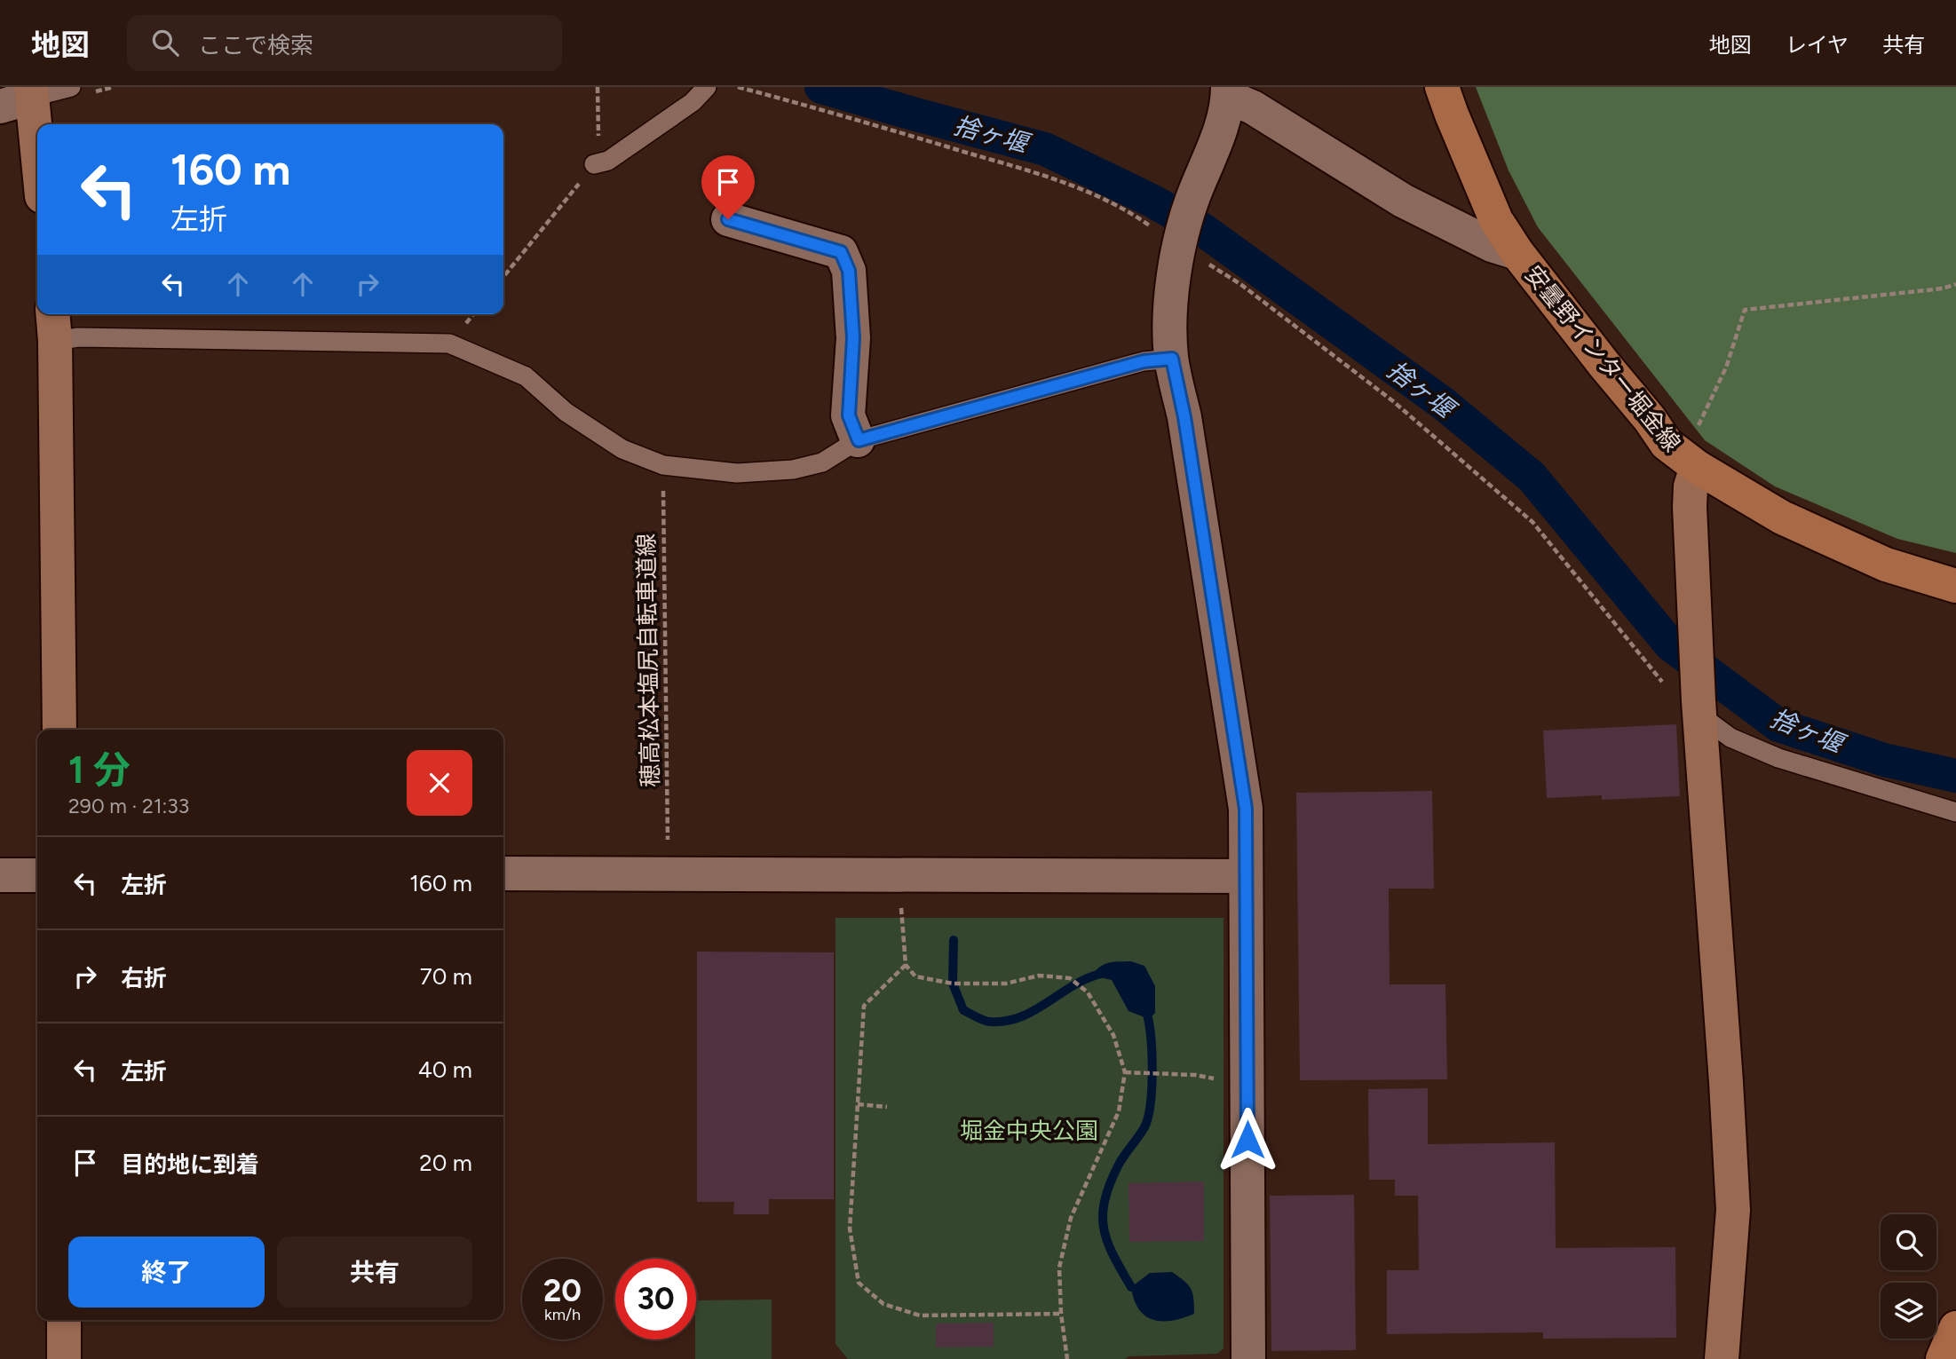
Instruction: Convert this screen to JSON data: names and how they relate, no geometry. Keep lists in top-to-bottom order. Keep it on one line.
{"streets":{"main road":["安曇野インター堀金線"],"path":["穂高松本塩尻自転車道線"]},"water":["捨ヶ堰"],"parks":["堀金中央公園"],"page":{"header":"地図","search":"ここで検索","nav":["地図","レイヤ","共有"],"turn":["160 m","左折"],"heading":["1 分","290 m · 21:33"],"list":[{"name":"左折","value":"160 m"},{"name":"右折","value":"70 m"},{"name":"左折","value":"40 m"},{"name":"目的地に到着","value":"20 m"}],"buttons":["終了","共有"],"speed":"20 km/h","limit":"30"}}
